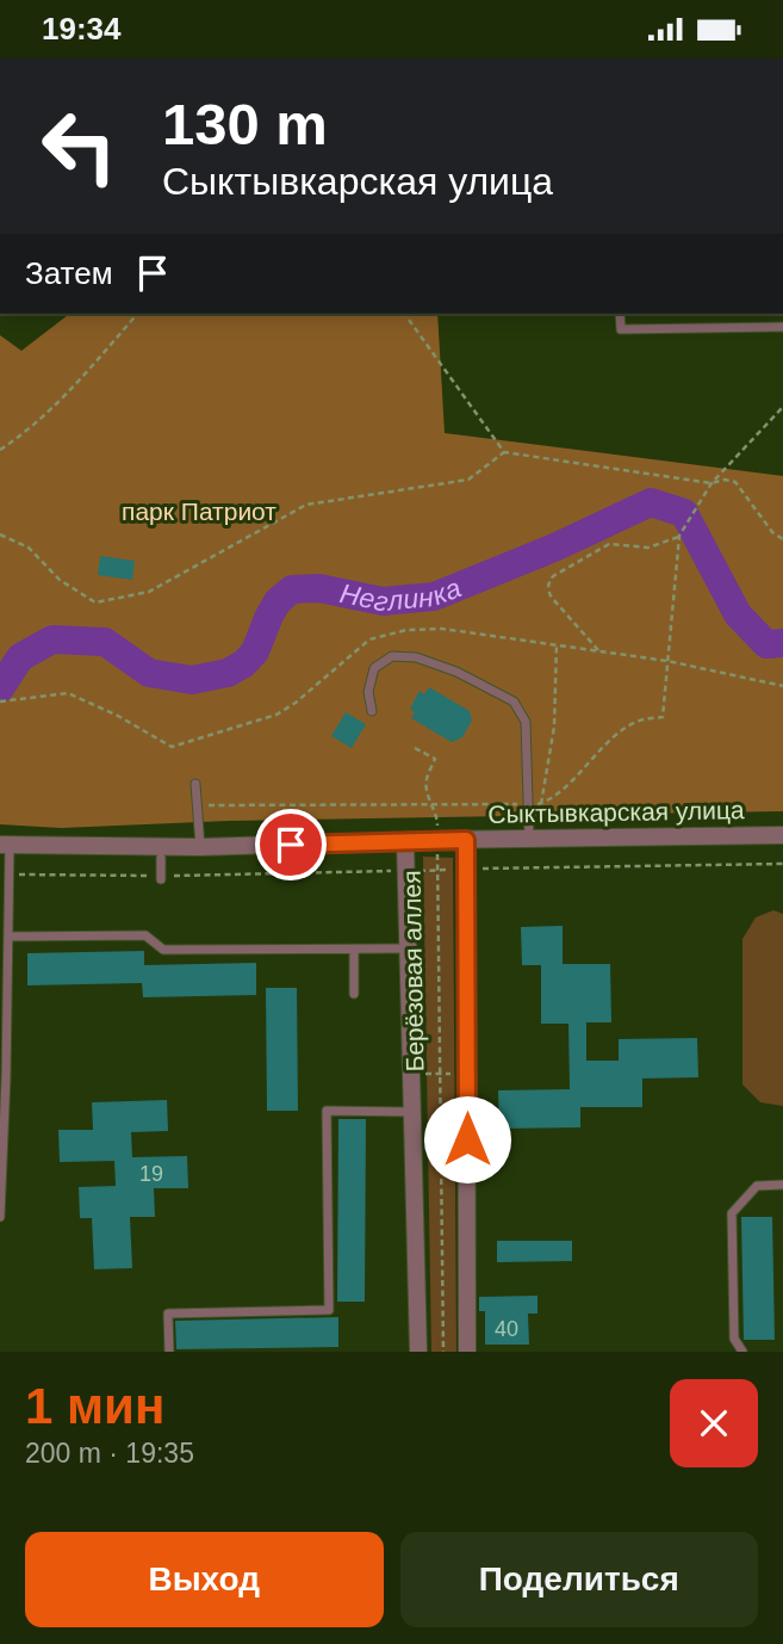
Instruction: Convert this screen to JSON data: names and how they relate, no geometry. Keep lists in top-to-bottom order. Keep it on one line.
{"streets":{"street":["Сыктывкарская улица","Берёзовая аллея"]},"crossings":[["Сыктывкарская улица","Берёзовая аллея"]],"water":["Неглинка"],"parks":["парк Патриот"],"house_numbers":["19","40"],"page":{"status":"19:34","turn":["130 m","Сыктывкарская улица"],"then":"Затем","heading":["1 мин","200 m · 19:35"],"buttons":["Выход","Поделиться"]}}
